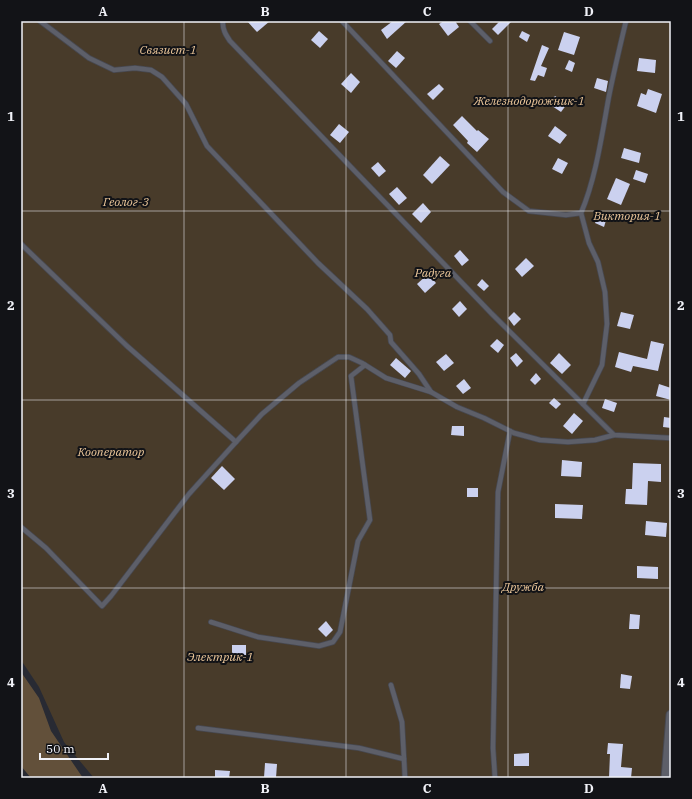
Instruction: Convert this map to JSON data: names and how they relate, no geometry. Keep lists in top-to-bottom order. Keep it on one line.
{"parks":["Связист-1","Железнодорожник-1","Геолог-3","Виктория-1","Радуга","Кооператор","Дружба","Электрик-1"],"scale_bar":"50 m","grid":{"columns":["A","B","C","D"],"rows":["1","2","3","4"]}}
